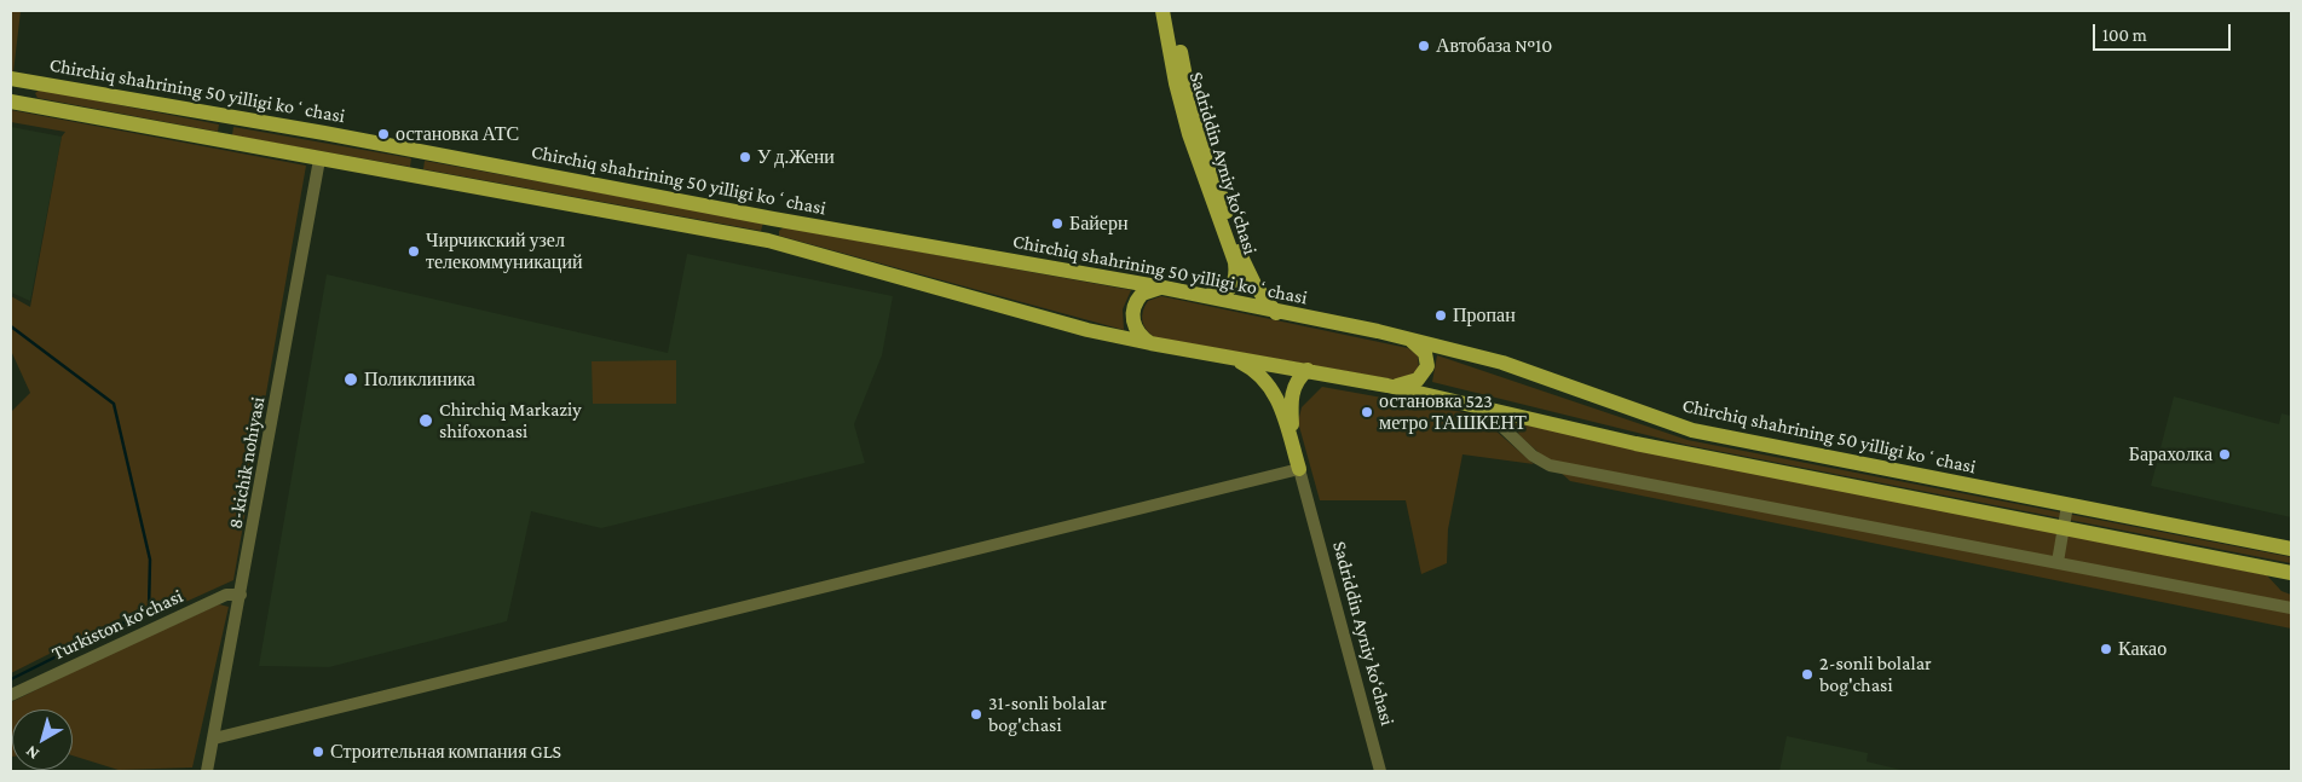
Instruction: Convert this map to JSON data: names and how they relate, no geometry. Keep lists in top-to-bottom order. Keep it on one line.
{"streets":{"main road":["Chirchiq shahrining 50 yilligi koʻchasi","Sadriddin Ayniy ko‘chasi"],"street":["8-kichik nohiyasi","Turkiston ko‘chasi"]},"crossings":[["Chirchiq shahrining 50 yilligi koʻchasi","Sadriddin Ayniy ko‘chasi"],["8-kichik nohiyasi","Turkiston ko‘chasi"]],"places":["Автобаза №10","остановка АТС","У д.Жени","Байерн","Чирчикский узел телекоммуникаций","Пропан","Поликлиника","остановка 523 метро ТАШКЕНТ","Chirchiq Markaziy shifoxonasi","Барахолка","Какао","2-sonli bolalar bog'chasi","31-sonli bolalar bog'chasi","Строительная компания GLS"],"scale_bar":"100 m","north":"bottom left"}
